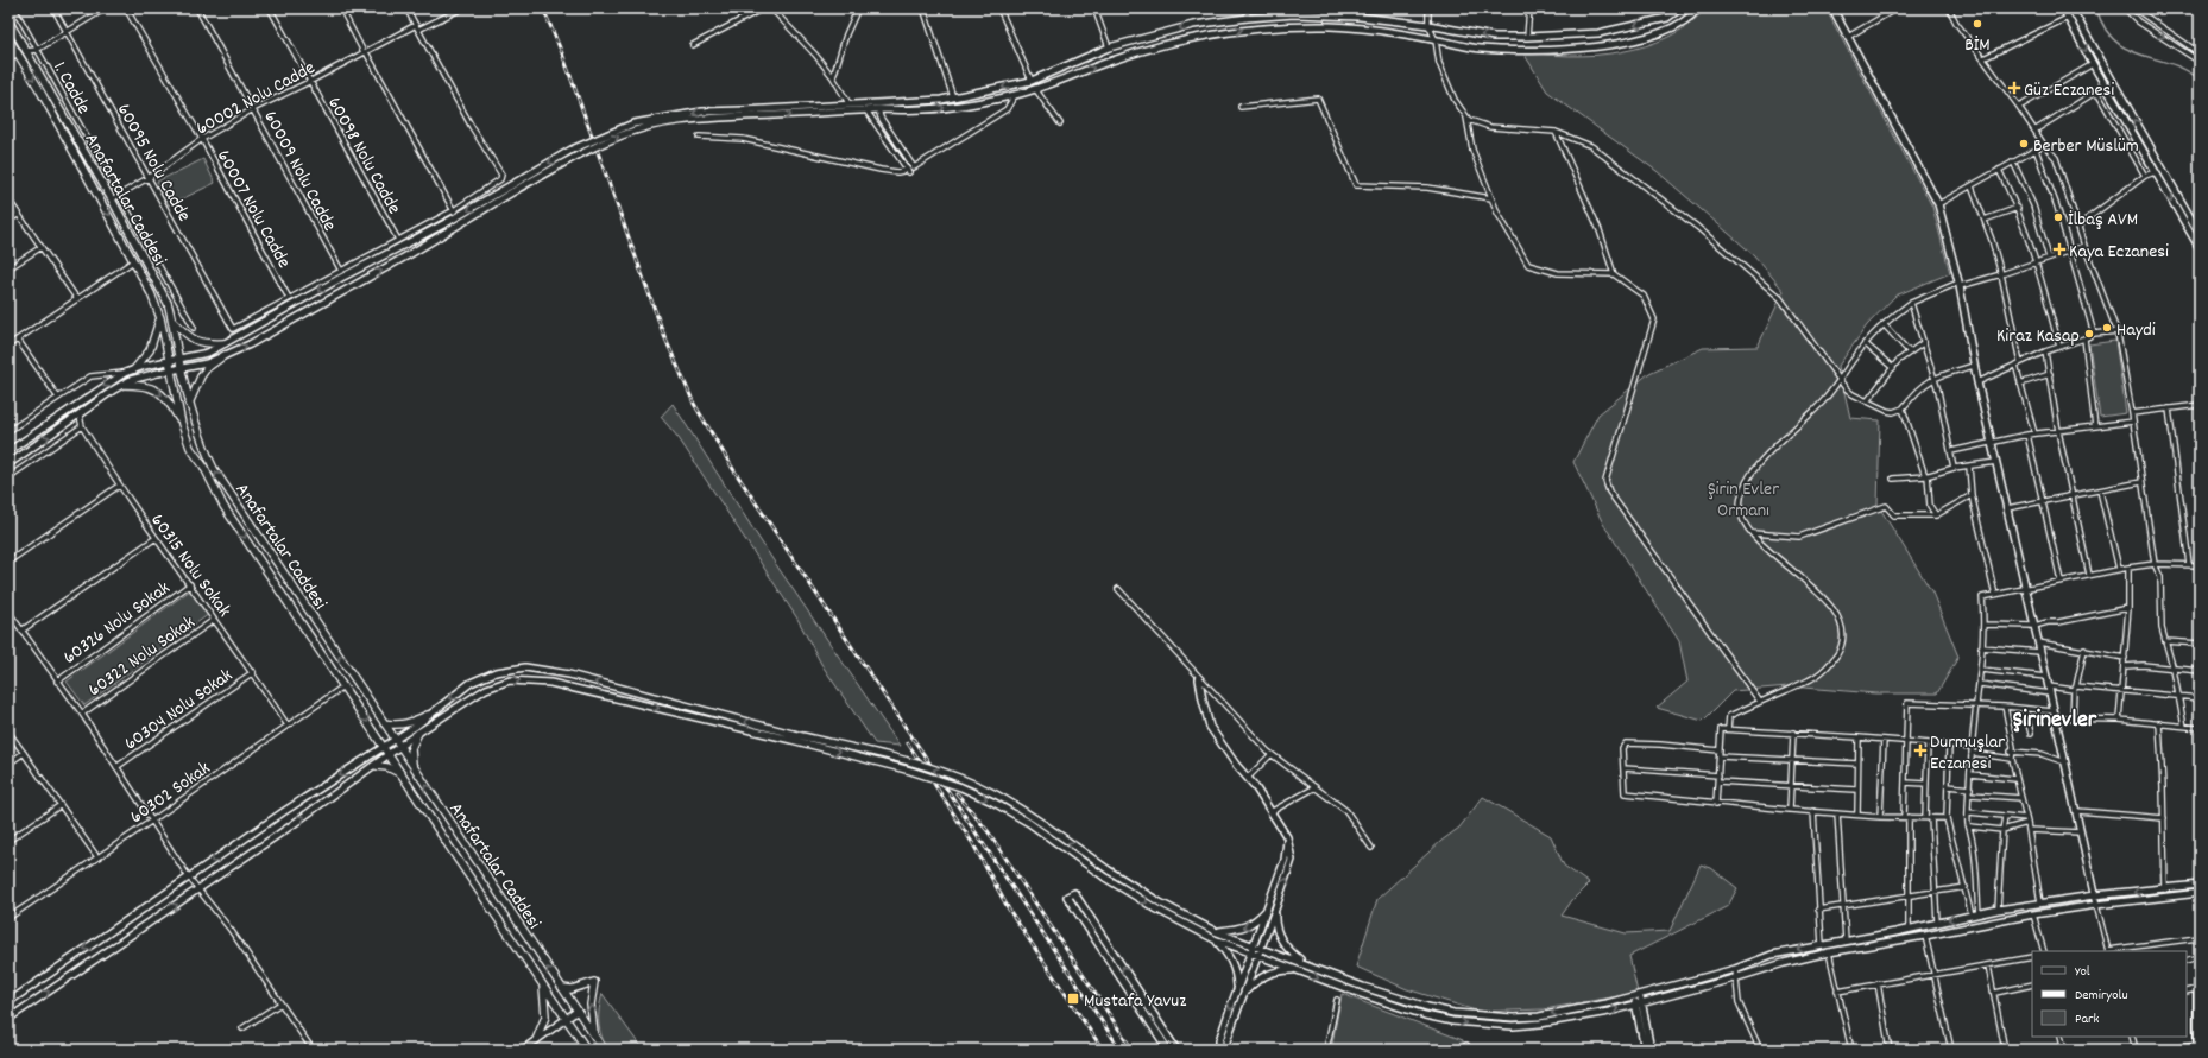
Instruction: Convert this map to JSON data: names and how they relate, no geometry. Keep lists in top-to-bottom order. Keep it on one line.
{"streets":{"main road":["Anafartalar Caddesi"],"street":["1. Cadde","60002 Nolu Cadde","60098 Nolu Cadde","60095 Nolu Cadde","60009 Nolu Cadde","60007 Nolu Cadde","60315 Nolu Sokak","60326 Nolu Sokak","60322 Nolu Sokak","60304 Nolu Sokak","60302 Sokak"]},"crossings":[["1. Cadde","60002 Nolu Cadde"],["60002 Nolu Cadde","60098 Nolu Cadde"],["60002 Nolu Cadde","60095 Nolu Cadde"],["60002 Nolu Cadde","60009 Nolu Cadde"],["60002 Nolu Cadde","Anafartalar Caddesi"],["60002 Nolu Cadde","60007 Nolu Cadde"],["60095 Nolu Cadde","60007 Nolu Cadde"],["Anafartalar Caddesi","60302 Sokak"],["60315 Nolu Sokak","60326 Nolu Sokak"],["60315 Nolu Sokak","60322 Nolu Sokak"],["60315 Nolu Sokak","60304 Nolu Sokak"],["60315 Nolu Sokak","60302 Sokak"]],"districts":["Şirinevler"],"parks":["Şirin Evler Ormanı"],"places":{"other":["BİM","Berber Müslüm","İlbaş AVM","Haydi","Kiraz Kasap"],"health":["Güz Eczanesi","Kaya Eczanesi","Durmuşlar Eczanesi"],"transit":["Mustafa Yavuz"]},"legend":["Yol","Demiryolu","Park"]}
